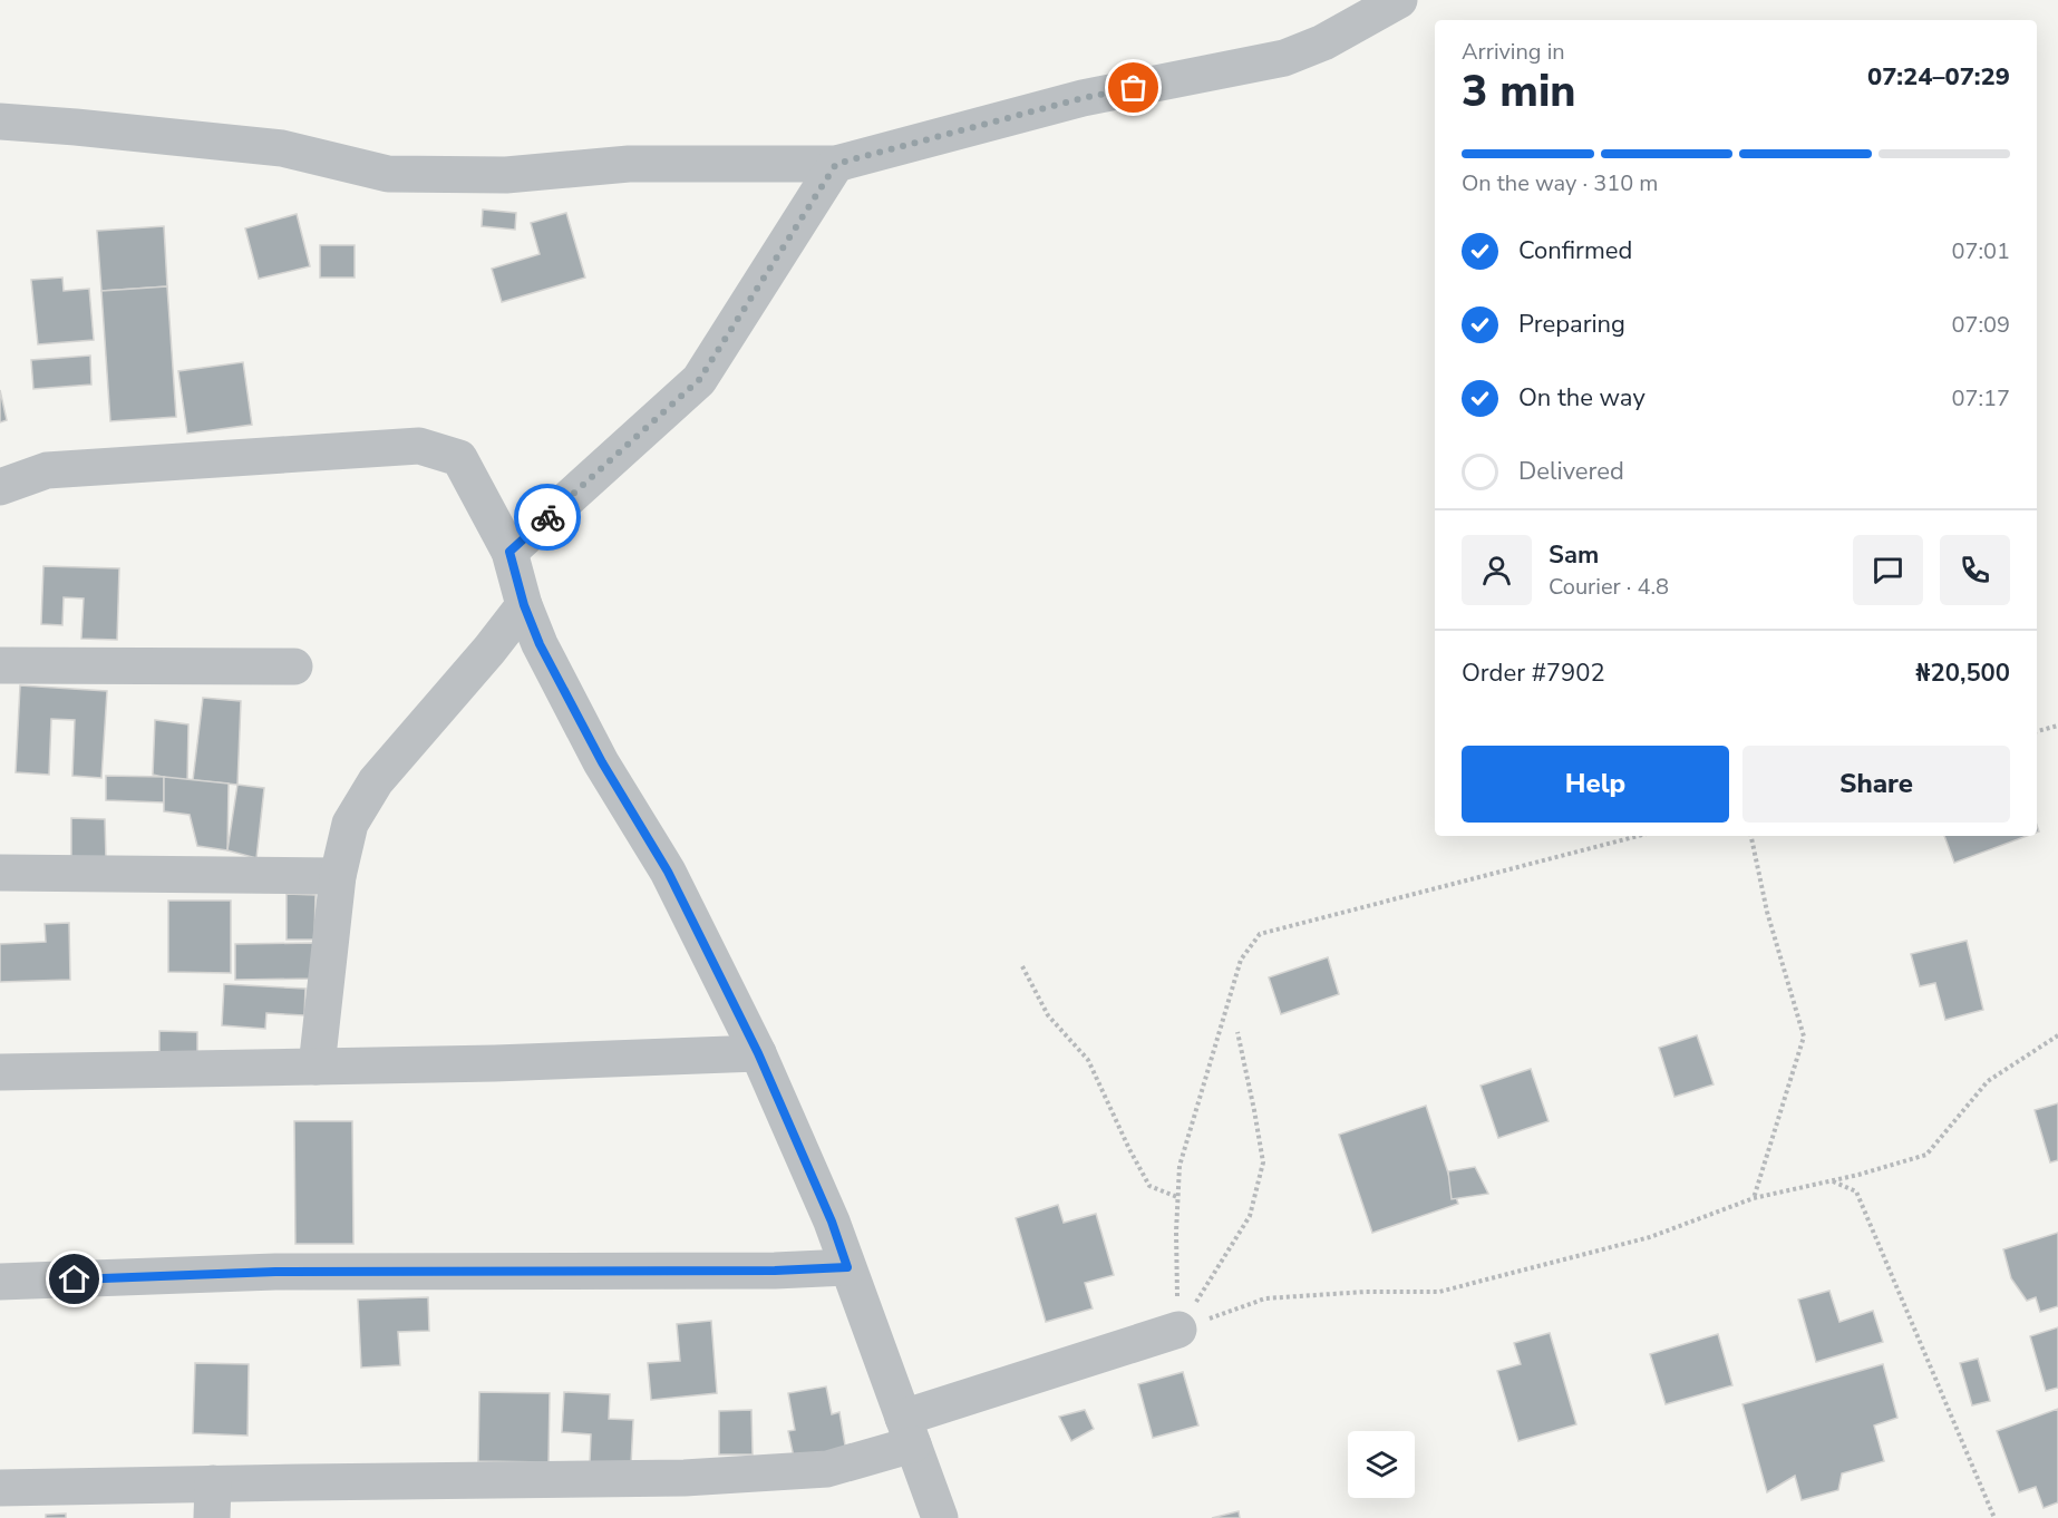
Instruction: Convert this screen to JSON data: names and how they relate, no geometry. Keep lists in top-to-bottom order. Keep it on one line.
{"page":{"heading":["3 min","Arriving in","07:24–07:29"],"panel":["Sam","Courier · 4.8","Order #7902","₦20,500"],"bar":"On the way · 310 m","list":[["Confirmed","07:01"],["Preparing","07:09"],["On the way","07:17"],"Delivered"],"buttons":["Help","Share"]}}
